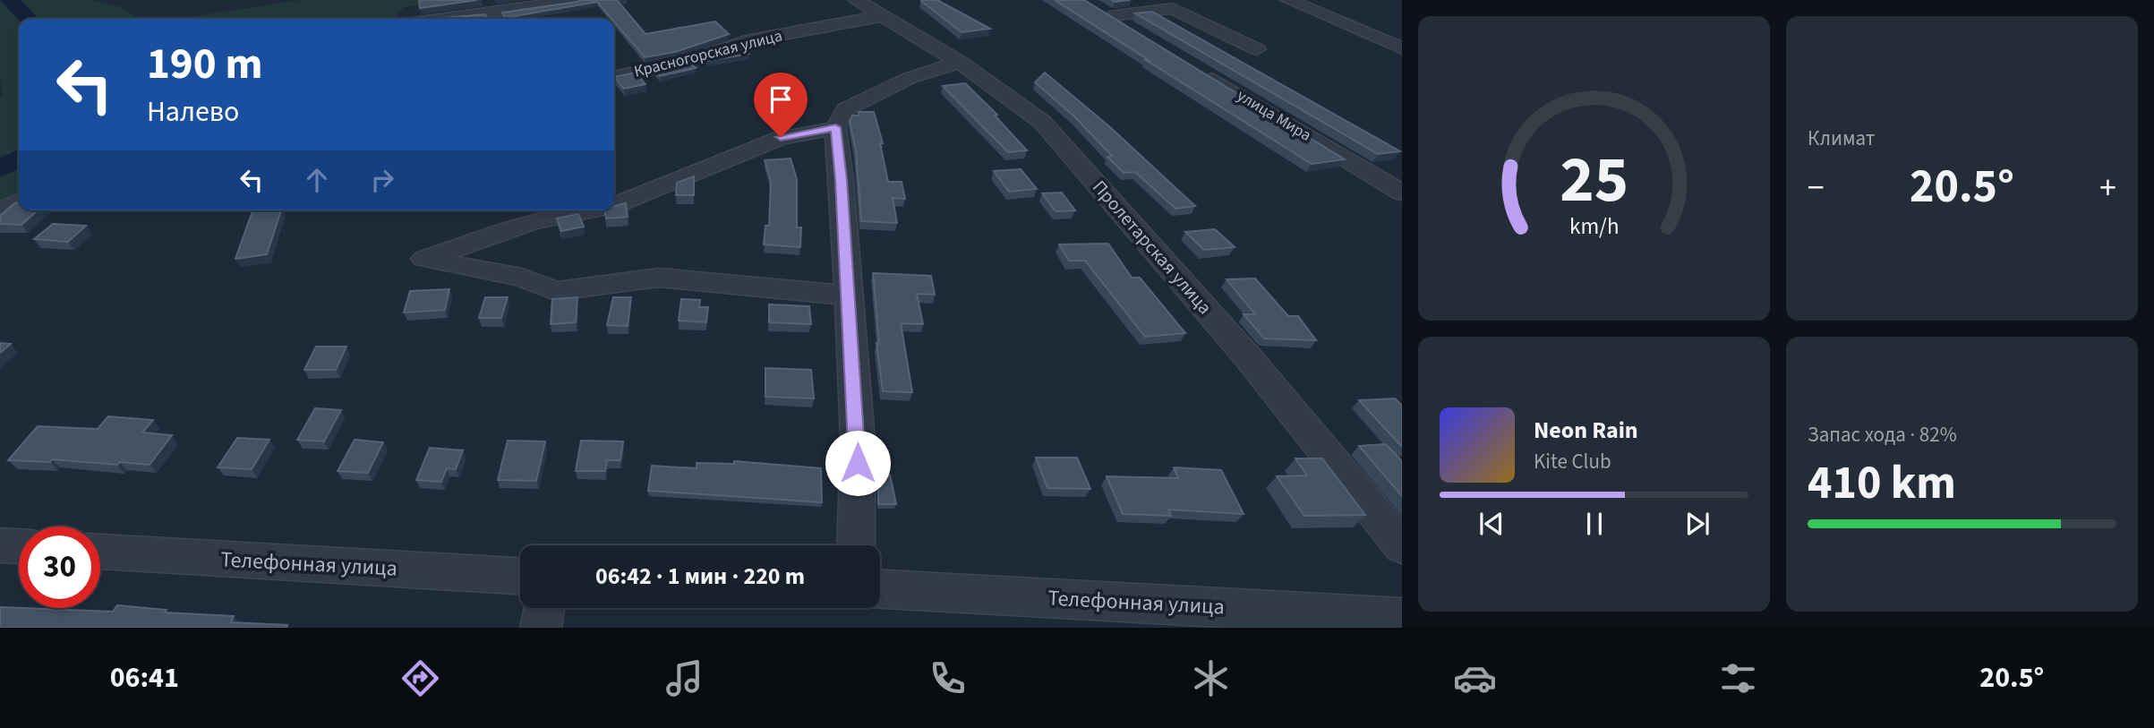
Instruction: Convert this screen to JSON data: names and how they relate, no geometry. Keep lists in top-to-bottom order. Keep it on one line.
{"streets":{"street":["Красногорская улица","улица Мира","Пролетарская улица","Телефонная улица"]},"crossings":[["Красногорская улица","Пролетарская улица"]],"page":{"tile":["Климат",["Запас хода · 82%","410 km"]],"turn":["190 m","Налево"],"heat":["−","20.5°","+"],"song":["Neon Rain","Kite Club"],"limit":"30","trip":"06:42 · 1 мин · 220 m","tabs":["06:41","20.5°"],"gauge":["25","km/h"]}}
